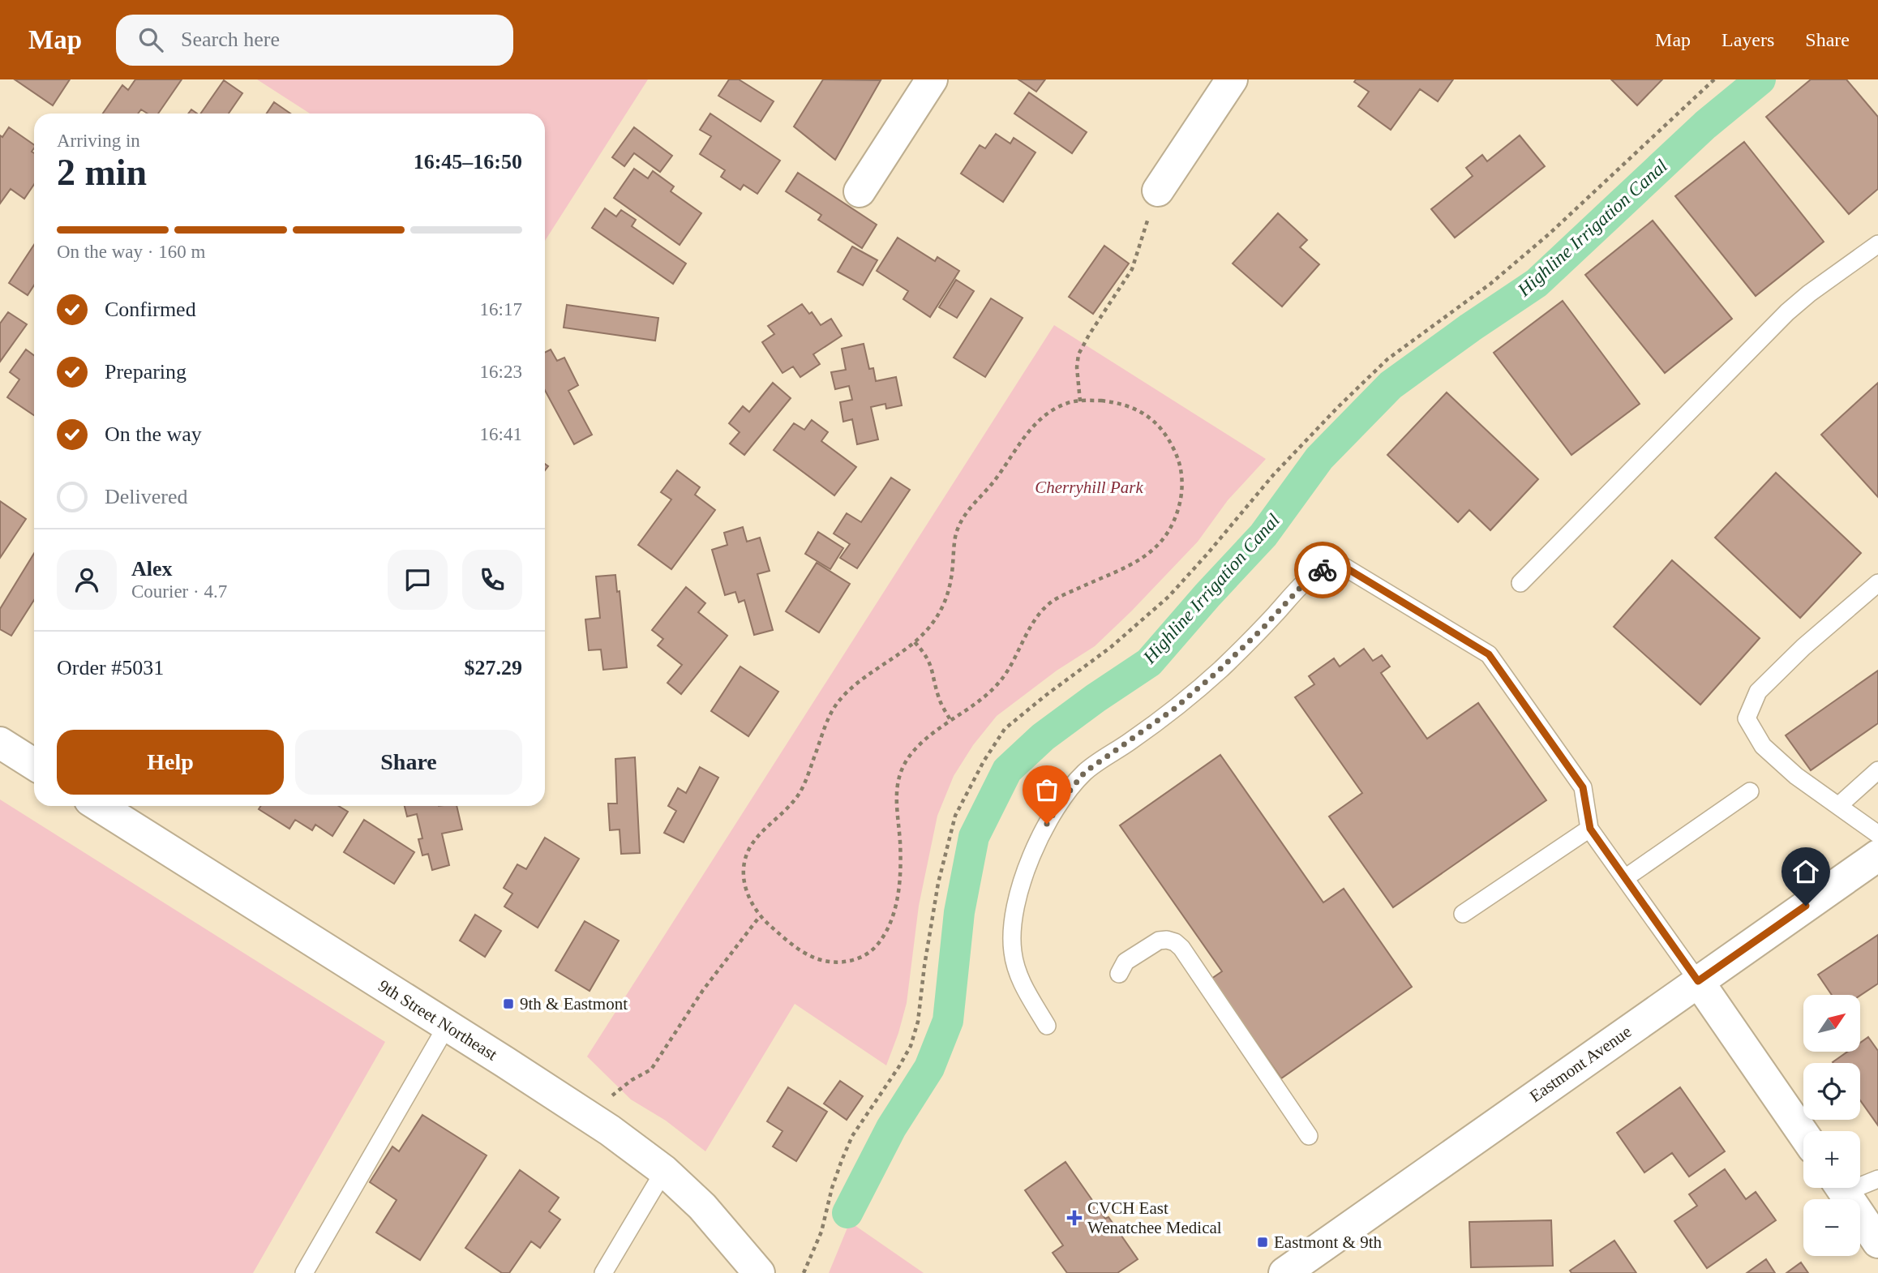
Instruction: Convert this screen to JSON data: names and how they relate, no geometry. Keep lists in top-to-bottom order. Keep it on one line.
{"streets":{"main road":["9th Street Northeast","Eastmont Avenue"]},"water":["Highline Irrigation Canal"],"parks":["Cherryhill Park"],"places":{"transit":["9th & Eastmont","Eastmont & 9th"],"health":["CVCH East Wenatchee Medical"]},"north":"top right","page":{"header":"Map","search":"Search here","nav":["Map","Layers","Share"],"heading":["2 min","Arriving in","16:45–16:50"],"panel":["Alex","Courier · 4.7","Order #5031","$27.29"],"bar":"On the way · 160 m","list":[["Confirmed","16:17"],["Preparing","16:23"],["On the way","16:41"],"Delivered"],"buttons":["Help","Share"],"map_buttons":["+","−"]}}
